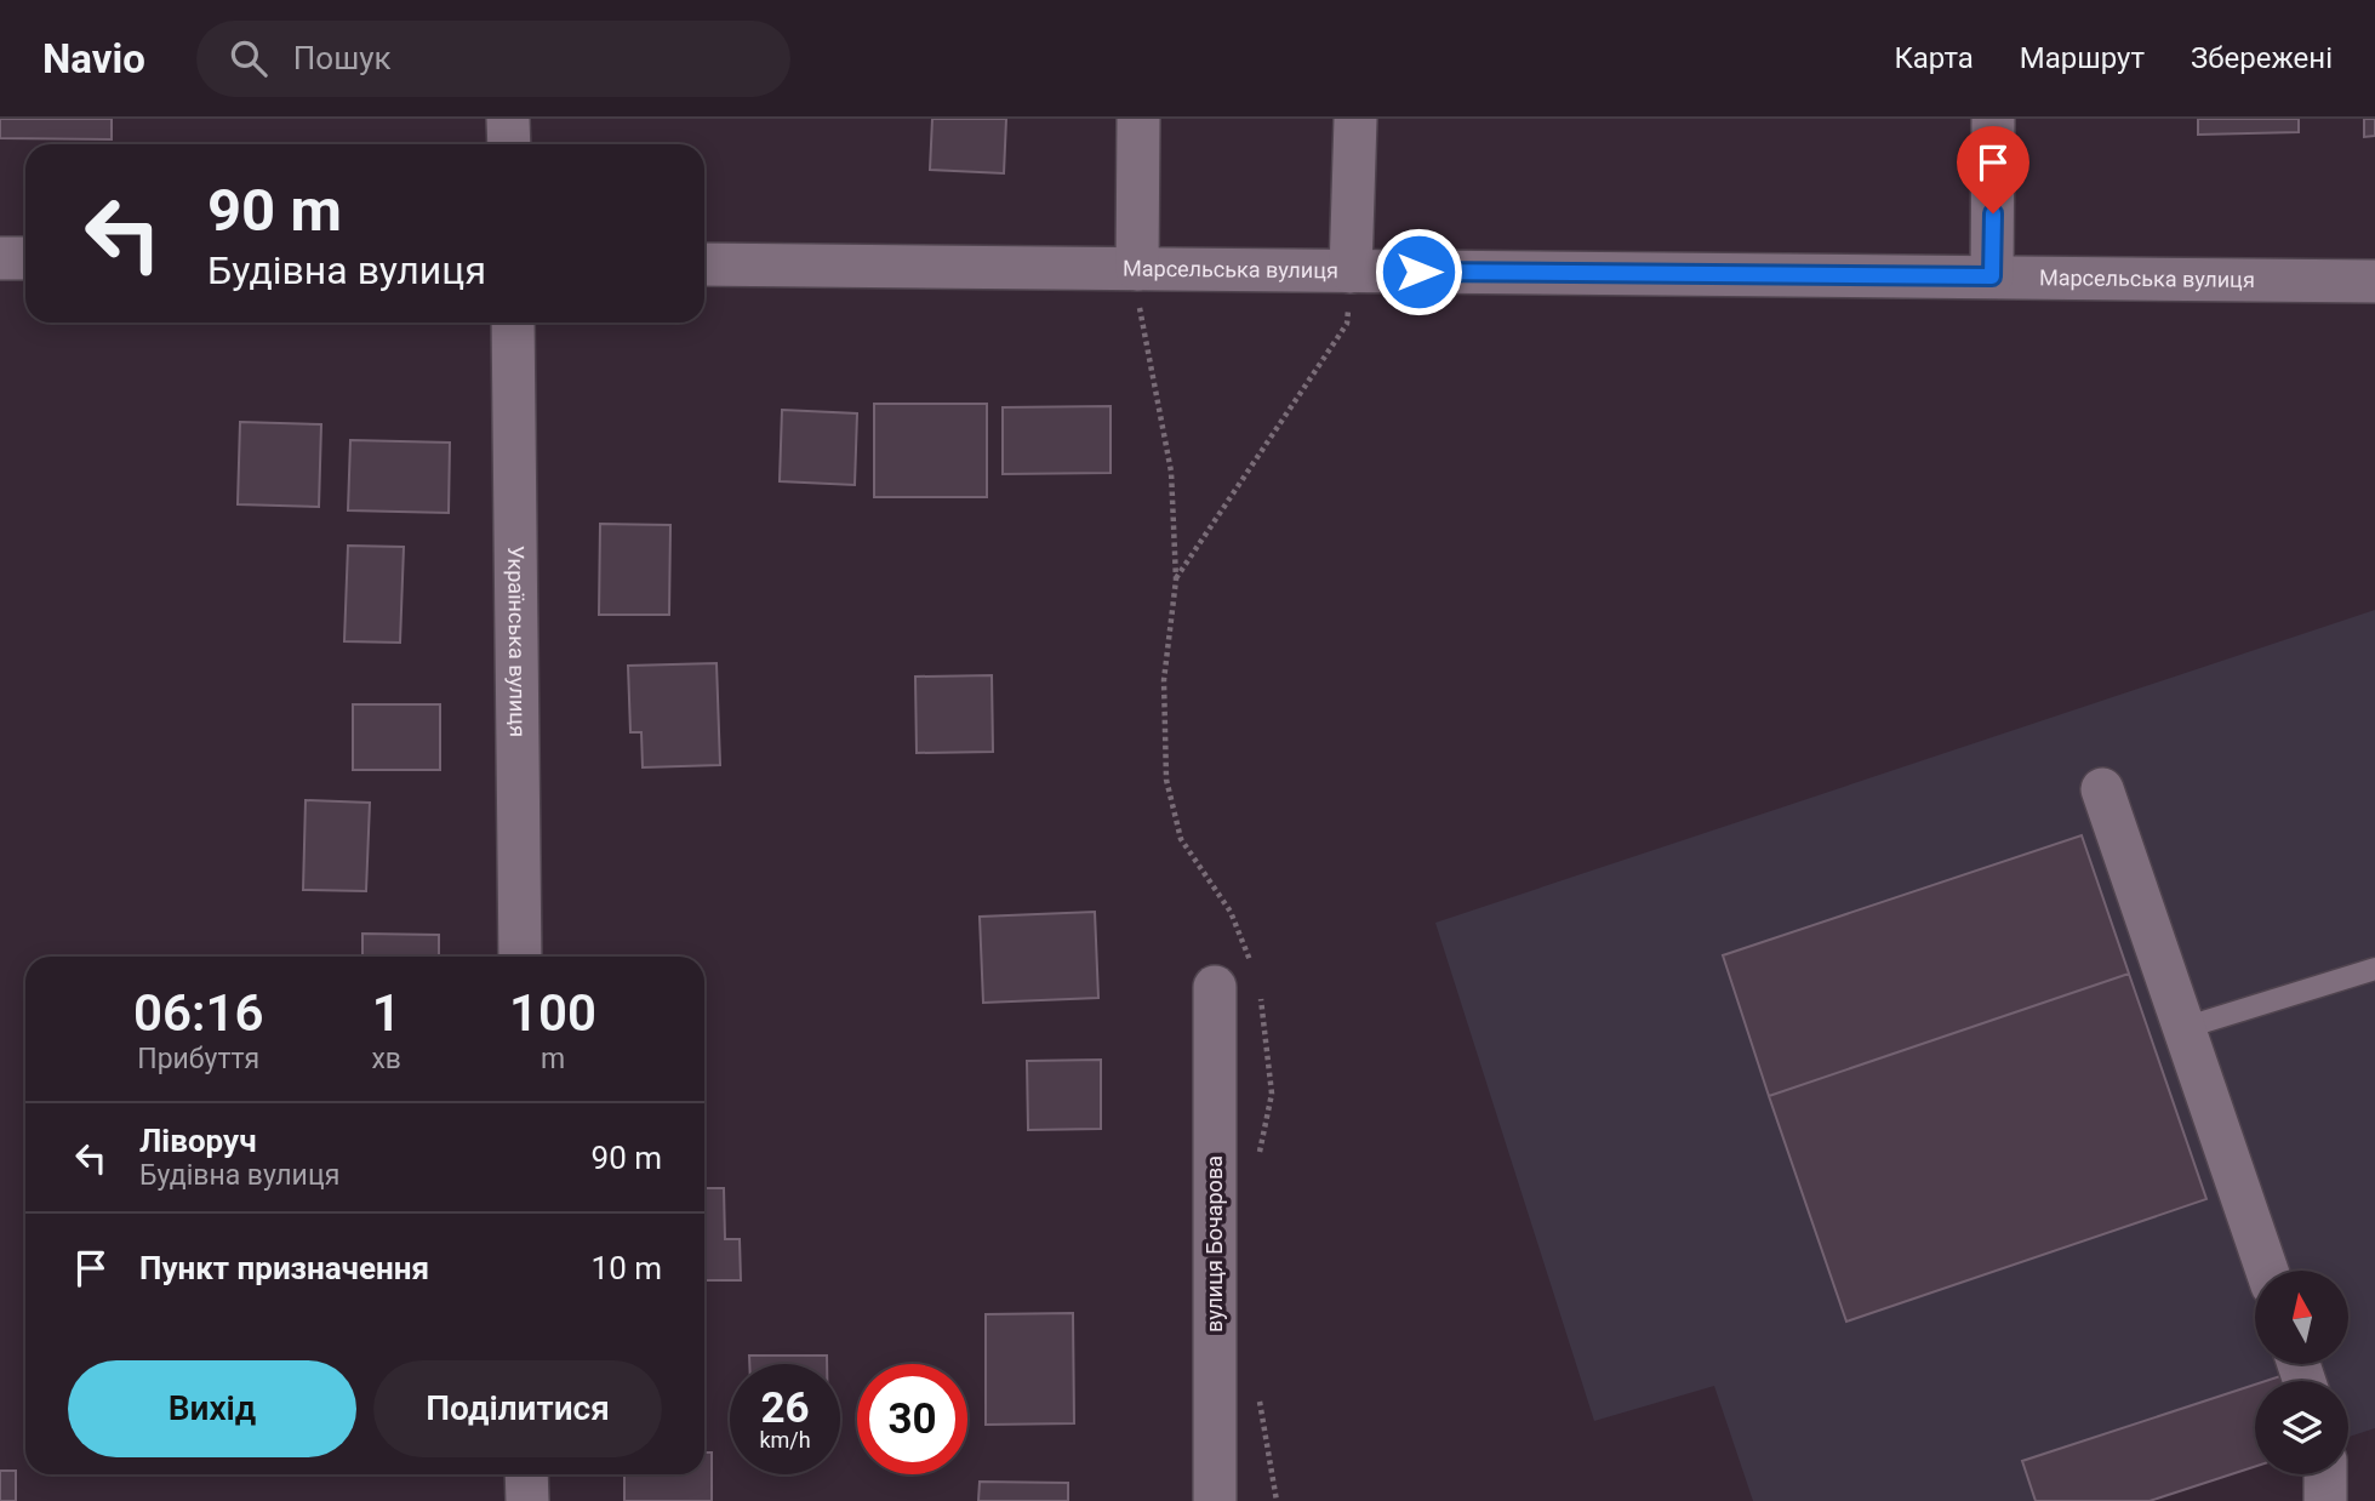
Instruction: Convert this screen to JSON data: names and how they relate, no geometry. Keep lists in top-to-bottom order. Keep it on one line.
{"streets":{"street":["Марсельська вулиця","Українська вулиця","вулиця Бочарова"]},"north":"top","page":{"header":"Navio","search":"Пошук","nav":["Карта","Маршрут","Збережені"],"turn":["90 m","Будівна вулиця"],"eta":["06:16","Прибуття","1","хв","100","m"],"list":[{"name":"Ліворуч","note":"Будівна вулиця","value":"90 m"},{"name":"Пункт призначення","value":"10 m"}],"buttons":["Вихід","Поділитися"],"speed":"26 km/h","limit":"30"}}
